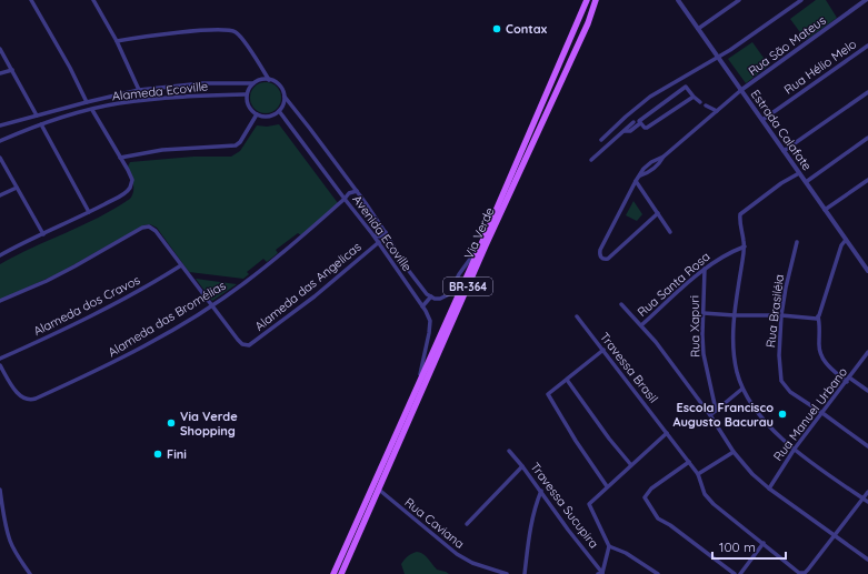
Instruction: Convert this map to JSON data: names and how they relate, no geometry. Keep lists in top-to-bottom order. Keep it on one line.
{"streets":{"main road":["Via Verde","BR-364"],"street":["Rua São Mateus","Rua Hélio Melo","Alameda Ecoville","Estrada Calafate","Avenida Ecoville","Rua Santa Rosa","Alameda das Angelicas","Alameda dos Cravos","Rua Brasiléia","Alameda das Bromélias","Rua Xapuri","Travessa Brasil","Rua Manuel Urbano","Travessa Sucupira","Rua Caviana"]},"crossings":[["Rua São Mateus","Estrada Calafate"],["Rua Hélio Melo","Estrada Calafate"],["Alameda Ecoville","Avenida Ecoville"],["Avenida Ecoville","Via Verde"],["Avenida Ecoville","Alameda das Angelicas"],["Avenida Ecoville","Alameda das Bromélias"],["Via Verde","Rua Caviana"],["Rua Santa Rosa","Rua Xapuri"],["Alameda das Angelicas","Alameda das Bromélias"],["Rua Brasiléia","Rua Manuel Urbano"]],"places":["Contax","Escola Francisco Augusto Bacurau","Via Verde Shopping","Fini"],"scale_bar":"100 m"}
